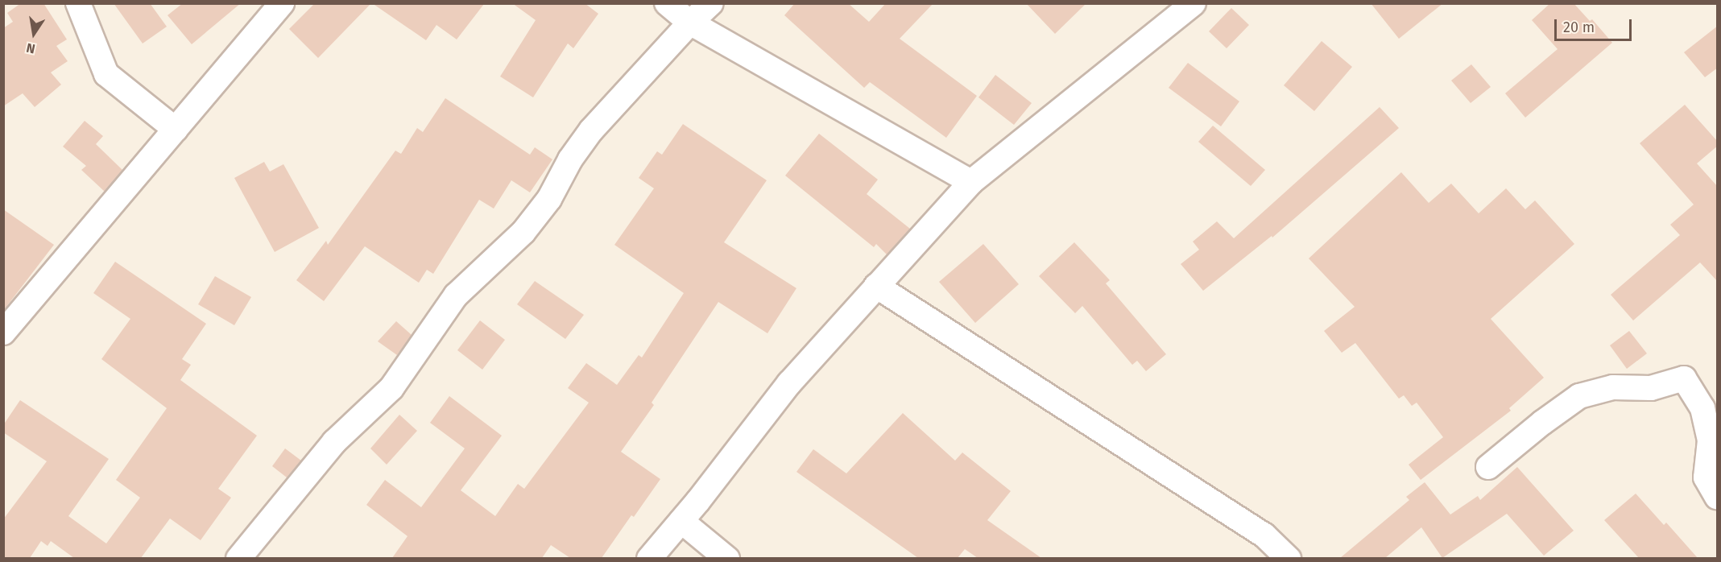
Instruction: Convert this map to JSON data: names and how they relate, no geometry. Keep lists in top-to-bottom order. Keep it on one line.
{"scale_bar":"20 m","north":"bottom"}
